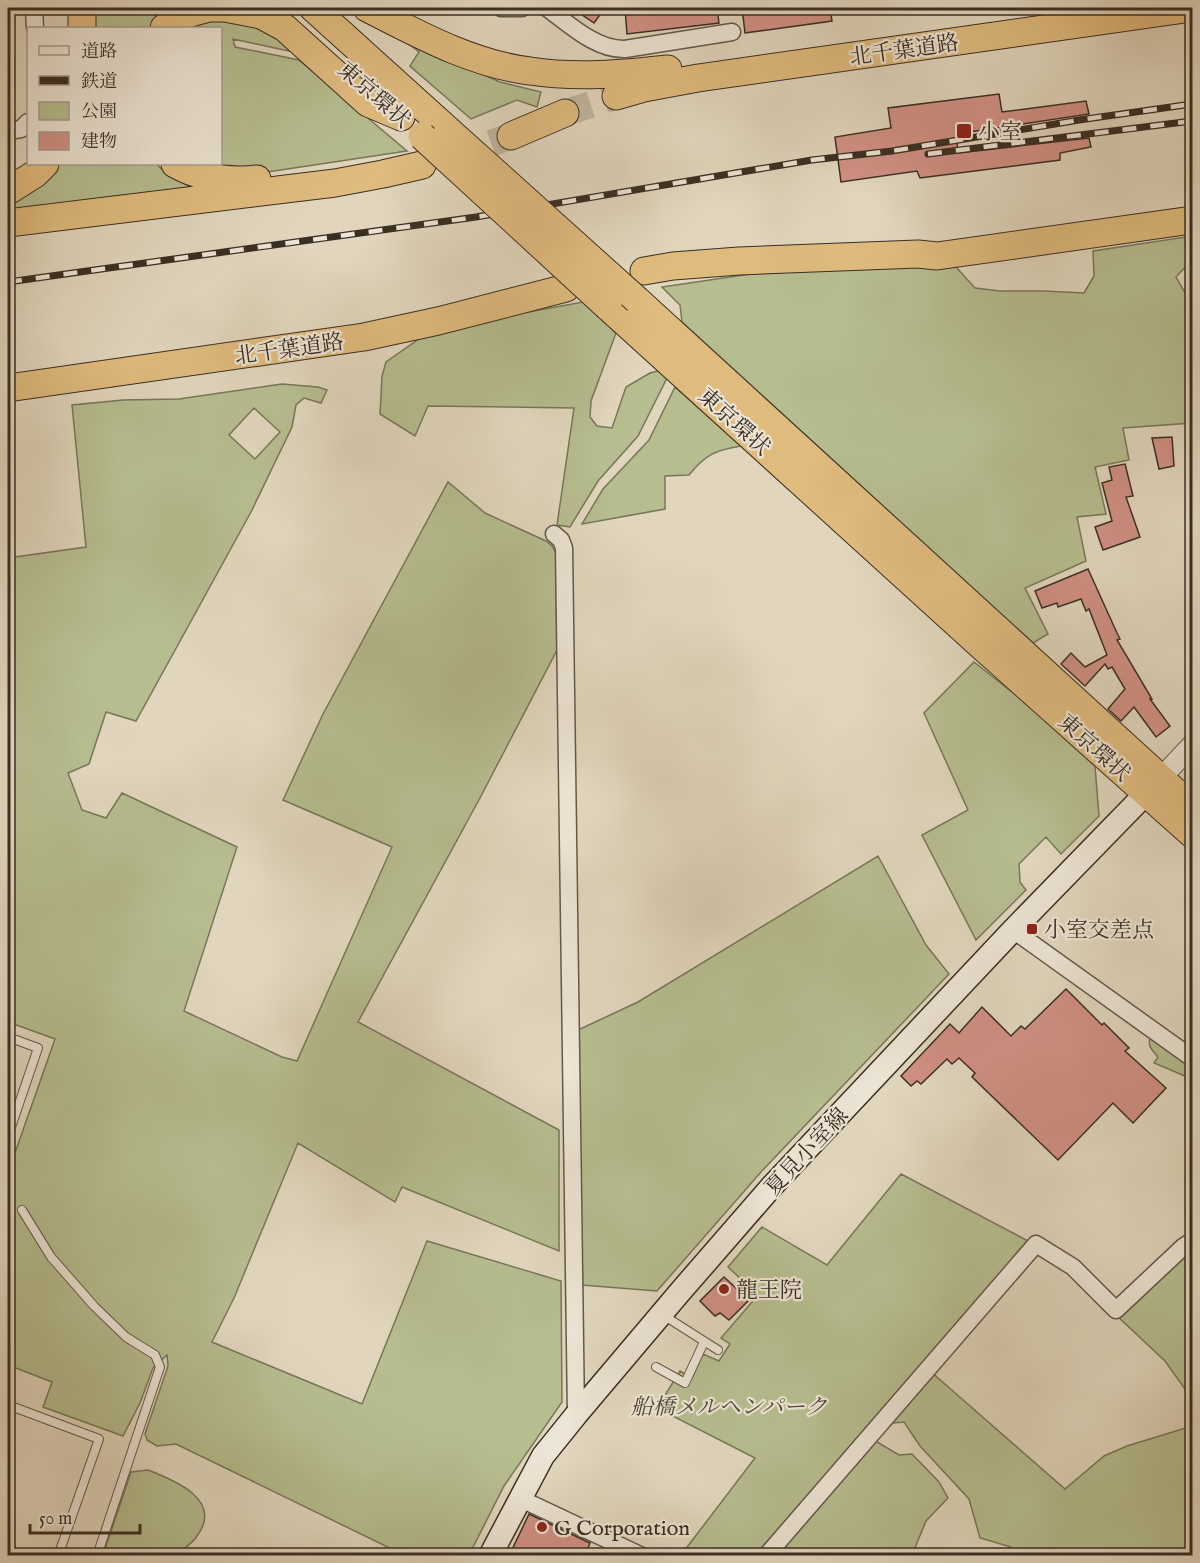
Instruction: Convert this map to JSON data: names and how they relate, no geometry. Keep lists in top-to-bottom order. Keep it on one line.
{"streets":{"highway":["北千葉道路","東京環状"],"main road":["夏見小室線"]},"crossings":[["東京環状","夏見小室線"]],"parks":["船橋メルヘンパーク"],"places":{"transit":["小室","小室交差点"],"other":["龍王院","G Corporation"]},"legend":["道路","鉄道","公園","建物"],"scale_bar":"50 m"}
